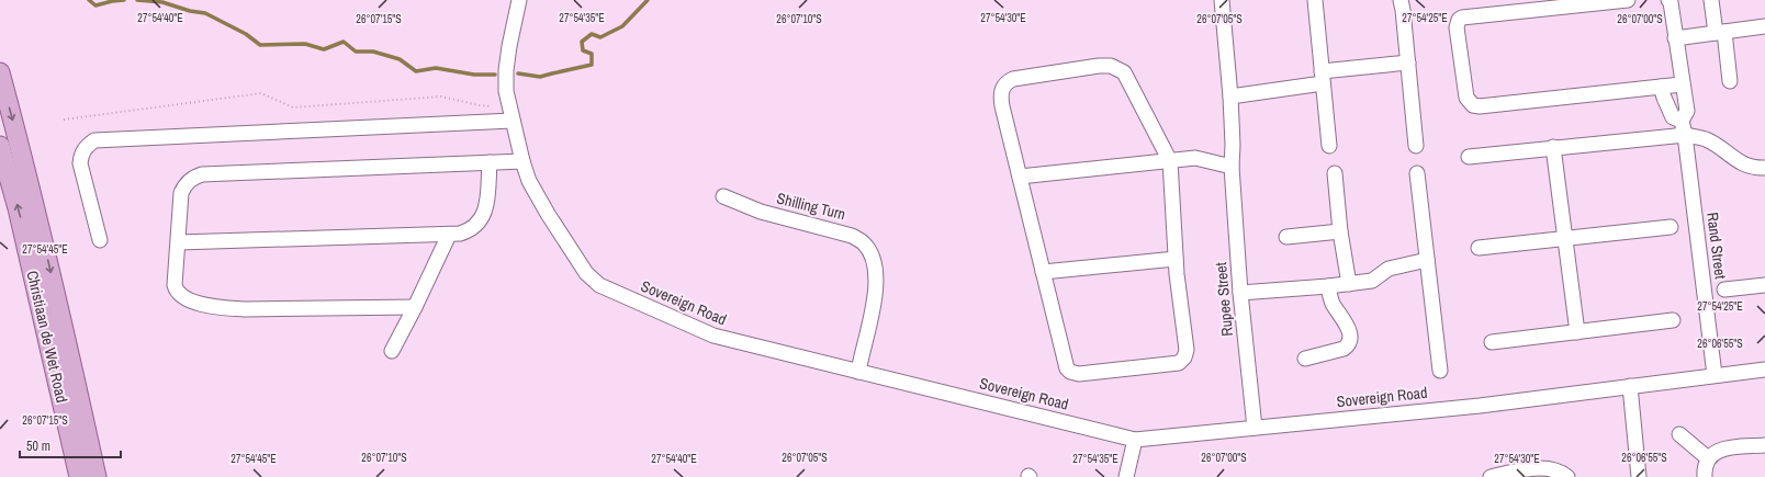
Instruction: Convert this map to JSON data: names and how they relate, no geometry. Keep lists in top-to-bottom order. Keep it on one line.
{"streets":{"main road":["Christiaan de Wet Road"],"street":["Shilling Turn","Rand Street","Rupee Street","Sovereign Road"]},"crossings":[["Shilling Turn","Sovereign Road"],["Rand Street","Sovereign Road"],["Rupee Street","Sovereign Road"]],"scale_bar":"50 m","coordinates":["27°54'30\"E","27°54'25\"E","27°54'40\"E","27°54'35\"E","26°07'05\"S","26°07'15\"S","26°07'10\"S","26°07'00\"S","27°54'45\"E","26°06'55\"S"]}
